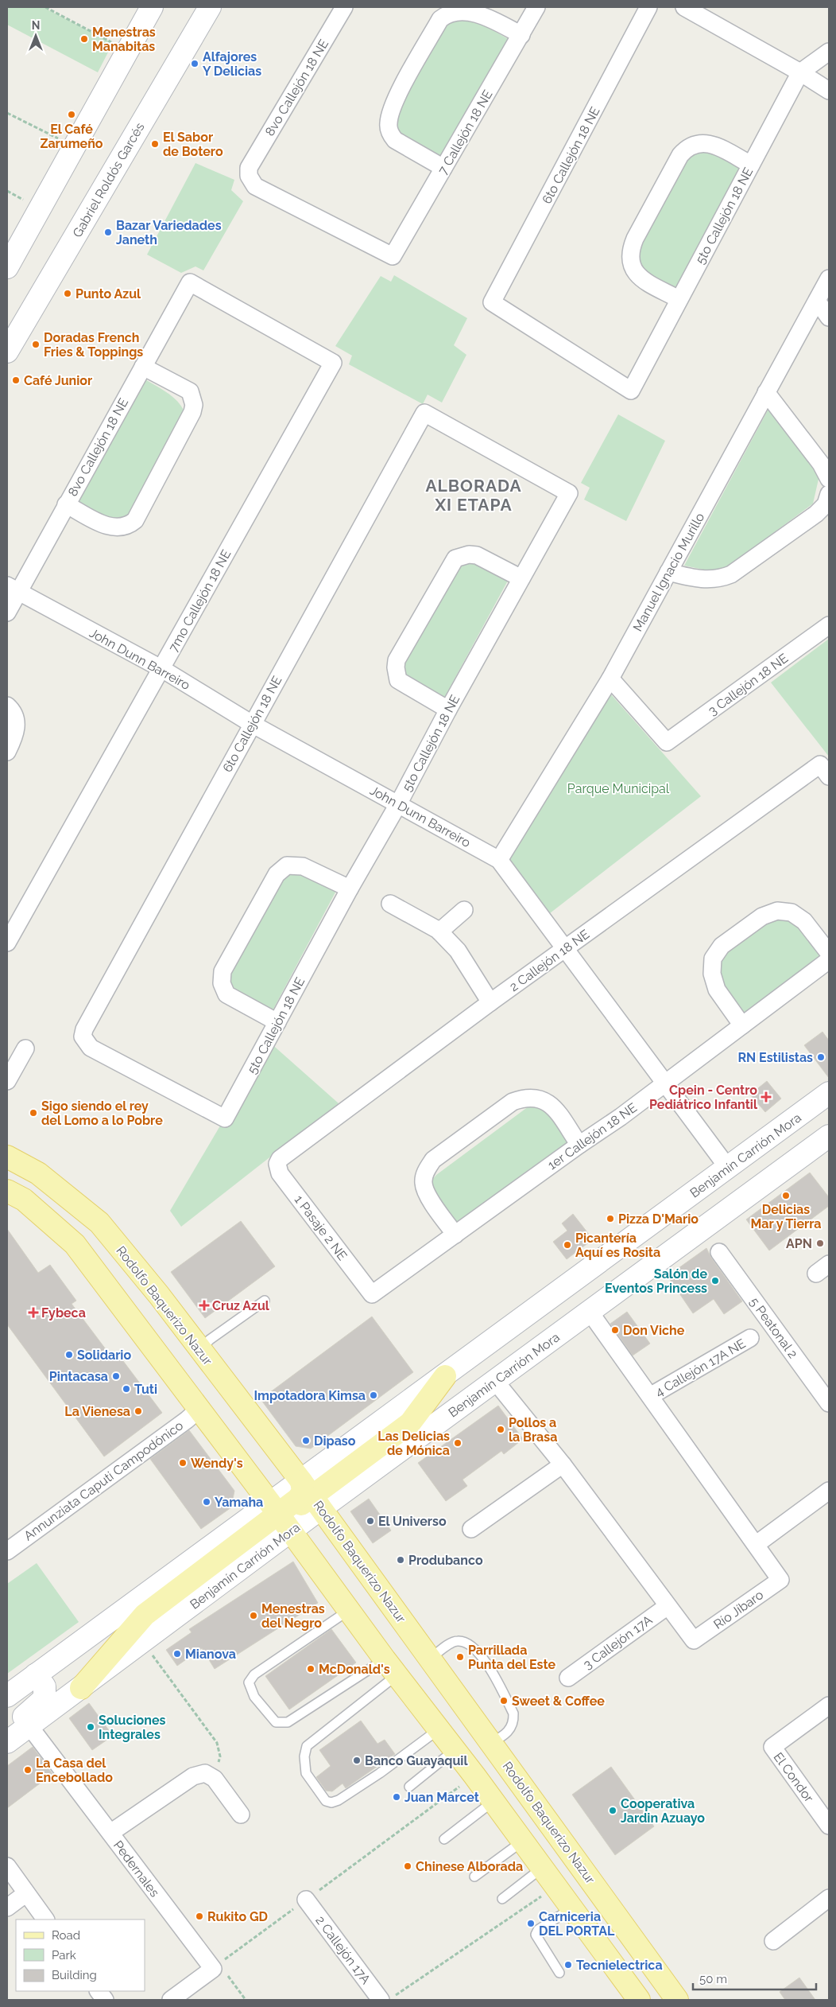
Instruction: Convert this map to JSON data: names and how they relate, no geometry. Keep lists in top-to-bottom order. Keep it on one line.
{"streets":{"main road":["Gabriel Roldós Garcés","Benjamín Carrión Mora","Rodolfo Baquerizo Nazur"],"street":["8vo Callejón 18 NE","7 Callejón 18 NE","6to Callejón 18 NE","5to Callejón 18 NE","Manuel Ignacio Murillo","7mo Callejón 18 NE","John Dunn Barreiro","3 Callejón 18 NE","2 Callejón 18 NE","1er Callejón 18 NE","1 Pasaje 2 NE","5 Peatonal 2","4 Callejón 17A NE","Annunziata Caputi Campodónico","Río Jíbaro","3 Callejón 17A","El Condor","Pedernales","2 Callejón 17A"]},"crossings":[["8vo Callejón 18 NE","7 Callejón 18 NE"],["8vo Callejón 18 NE","7mo Callejón 18 NE"],["8vo Callejón 18 NE","John Dunn Barreiro"],["6to Callejón 18 NE","5to Callejón 18 NE"],["6to Callejón 18 NE","John Dunn Barreiro"],["5to Callejón 18 NE","John Dunn Barreiro"],["Manuel Ignacio Murillo","John Dunn Barreiro"],["Manuel Ignacio Murillo","3 Callejón 18 NE"],["7mo Callejón 18 NE","John Dunn Barreiro"],["John Dunn Barreiro","2 Callejón 18 NE"],["John Dunn Barreiro","1er Callejón 18 NE"],["John Dunn Barreiro","Benjamín Carrión Mora"],["2 Callejón 18 NE","1 Pasaje 2 NE"],["1er Callejón 18 NE","1 Pasaje 2 NE"],["Benjamín Carrión Mora","Rodolfo Baquerizo Nazur"],["Benjamín Carrión Mora","Río Jíbaro"],["Benjamín Carrión Mora","Pedernales"],["4 Callejón 17A NE","Río Jíbaro"],["Río Jíbaro","3 Callejón 17A"]],"districts":["ALBORADA XI ETAPA"],"parks":["Parque Municipal"],"places":{"other":["Menestras Manabitas","Alfajores Y Delicias","El Café Zarumeño","El Sabor de Botero","Bazar Variedades Janeth","Punto Azul","Doradas French Fries & Toppings","Café Junior","RN Estilistas","Sigo siendo el rey del Lomo a lo Pobre","Delicias Mar y Tierra","Pizza D'Mario","APN","Picantería Aquí es Rosita","Salón de Eventos Princess","Don Viche","Solidario","Pintacasa","Tuti","Impotadora Kimsa","La Vienesa","Pollos a la Brasa","Dipaso","Las Delicias de Mónica","Wendy's","Yamaha","El Universo","Produbanco","Menestras del Negro","Mianova","Parrillada Punta del Este","McDonald's","Sweet & Coffee","Soluciones Integrales","Banco Guayaquil","La Casa del Encebollado","Juan Marcet","Cooperativa Jardin Azuayo","Chinese Alborada","Rukito GD","Carniceria DEL PORTAL","Tecnielectrica"],"health":["Cpein - Centro Pediátrico Infantil","Cruz Azul","Fybeca"]},"legend":["Road","Park","Building"],"scale_bar":"50 m","north":"top"}
